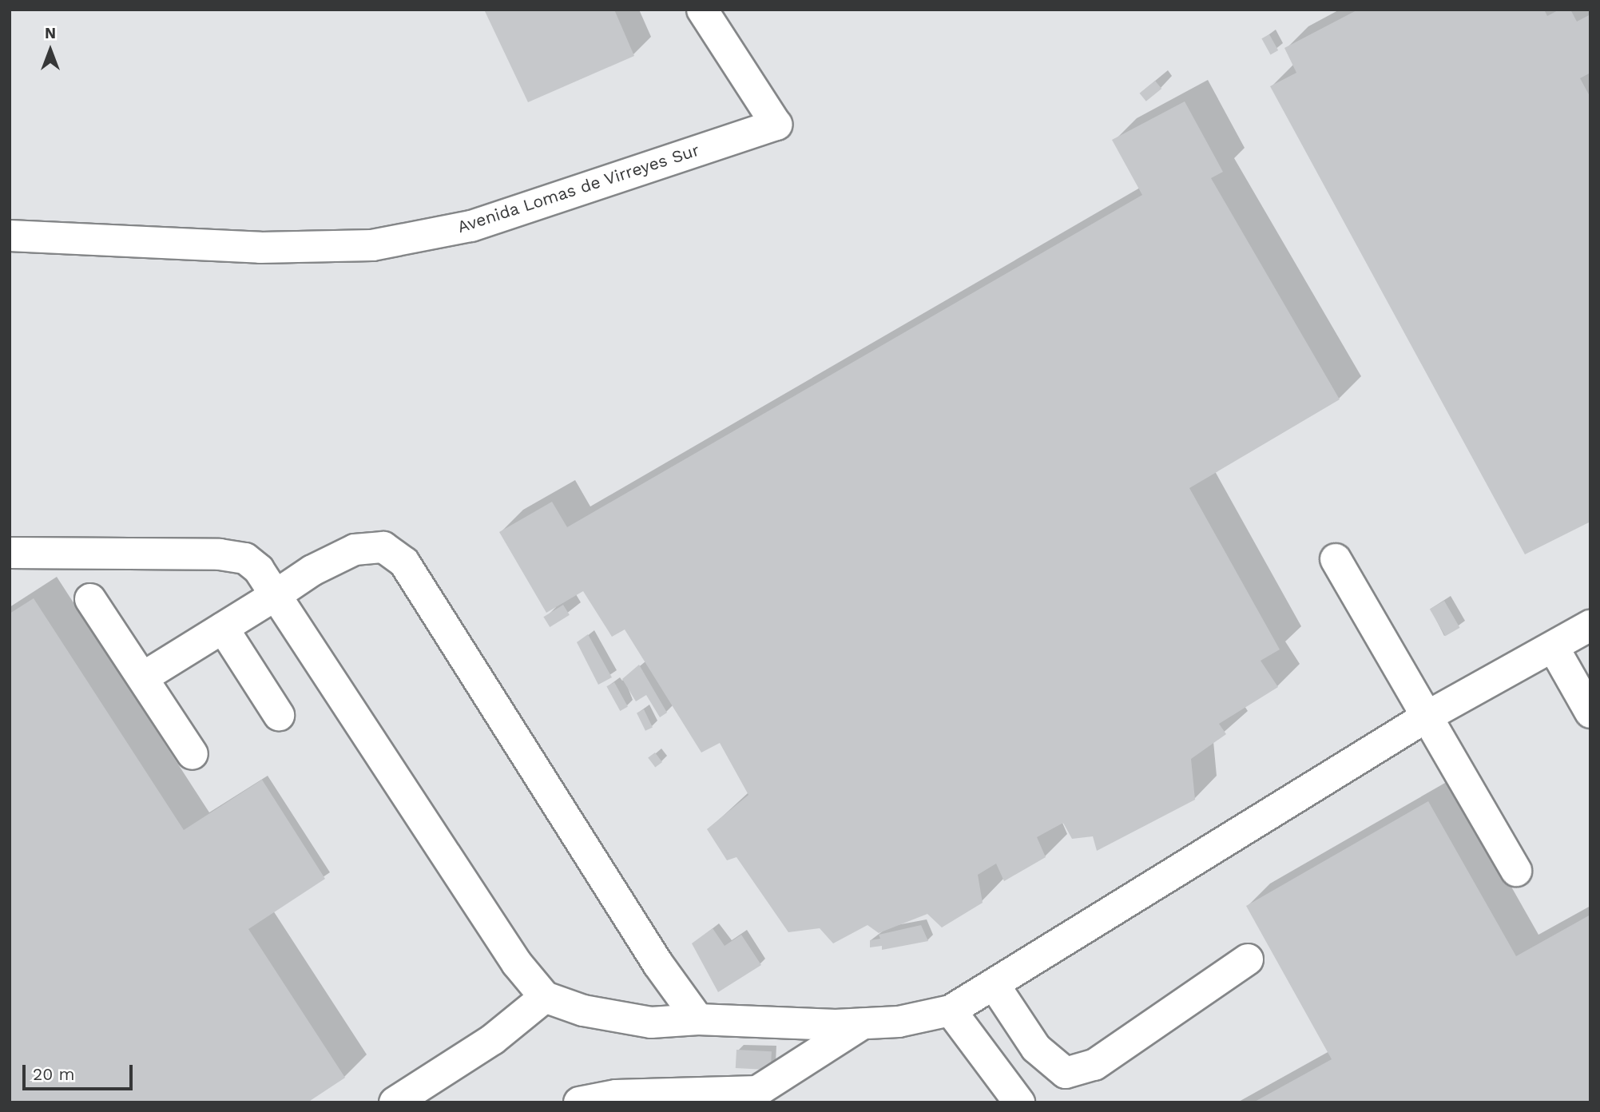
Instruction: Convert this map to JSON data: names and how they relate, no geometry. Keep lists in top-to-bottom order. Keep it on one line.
{"streets":{"lane":["Avenida Lomas de Virreyes Sur"]},"scale_bar":"20 m","north":"top"}
